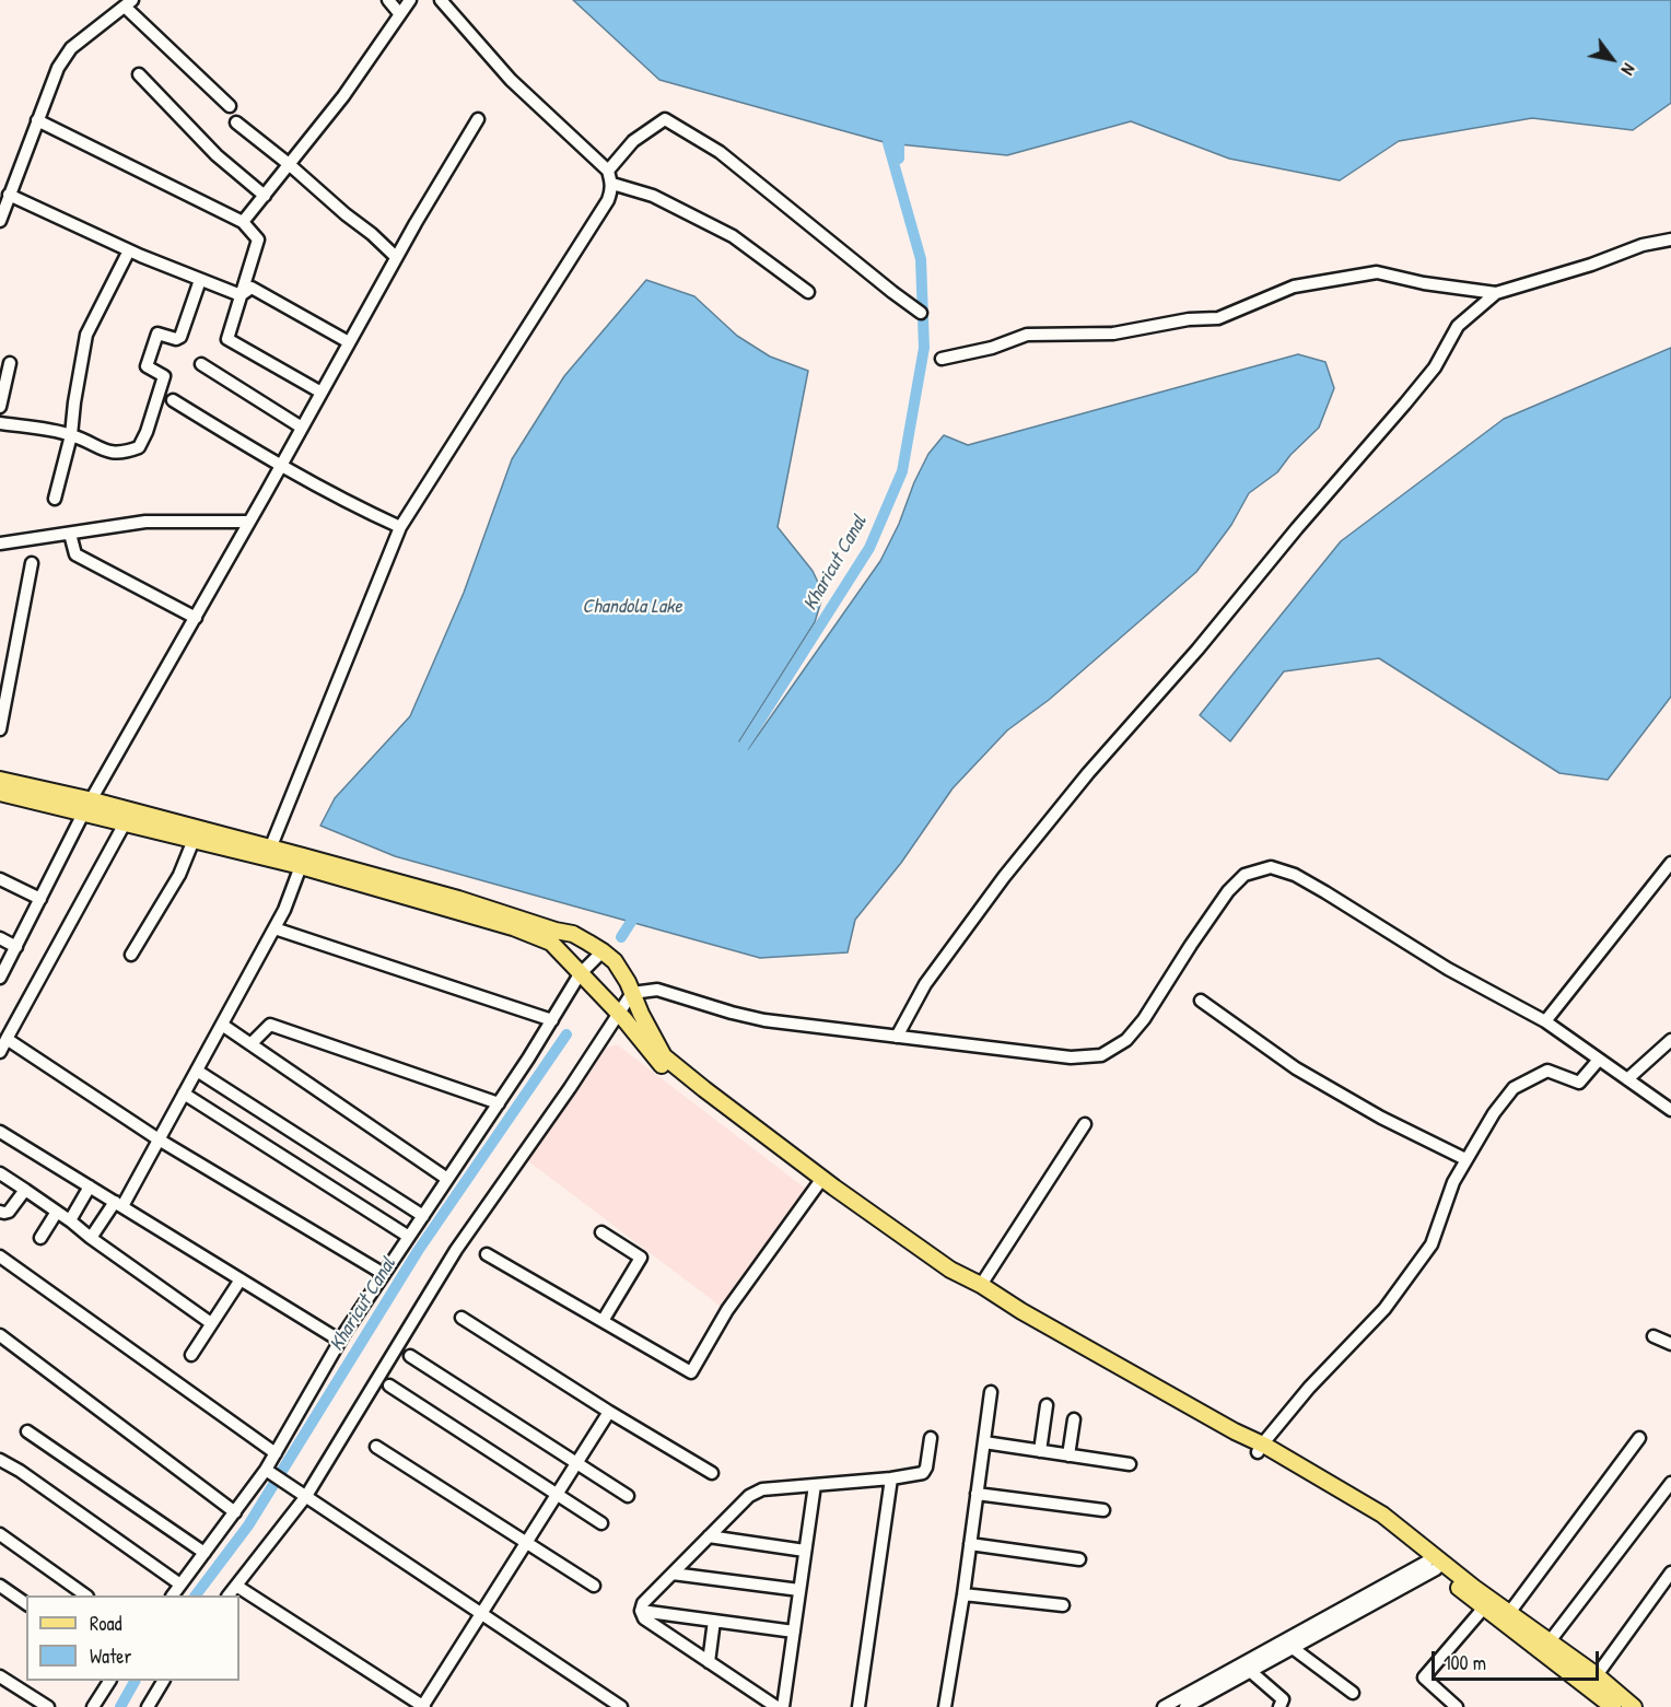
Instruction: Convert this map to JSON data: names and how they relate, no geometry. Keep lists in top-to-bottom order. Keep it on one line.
{"water":["Kharicut Canal","Chandola Lake"],"legend":["Road","Water"],"scale_bar":"100 m","north":"bottom right"}
